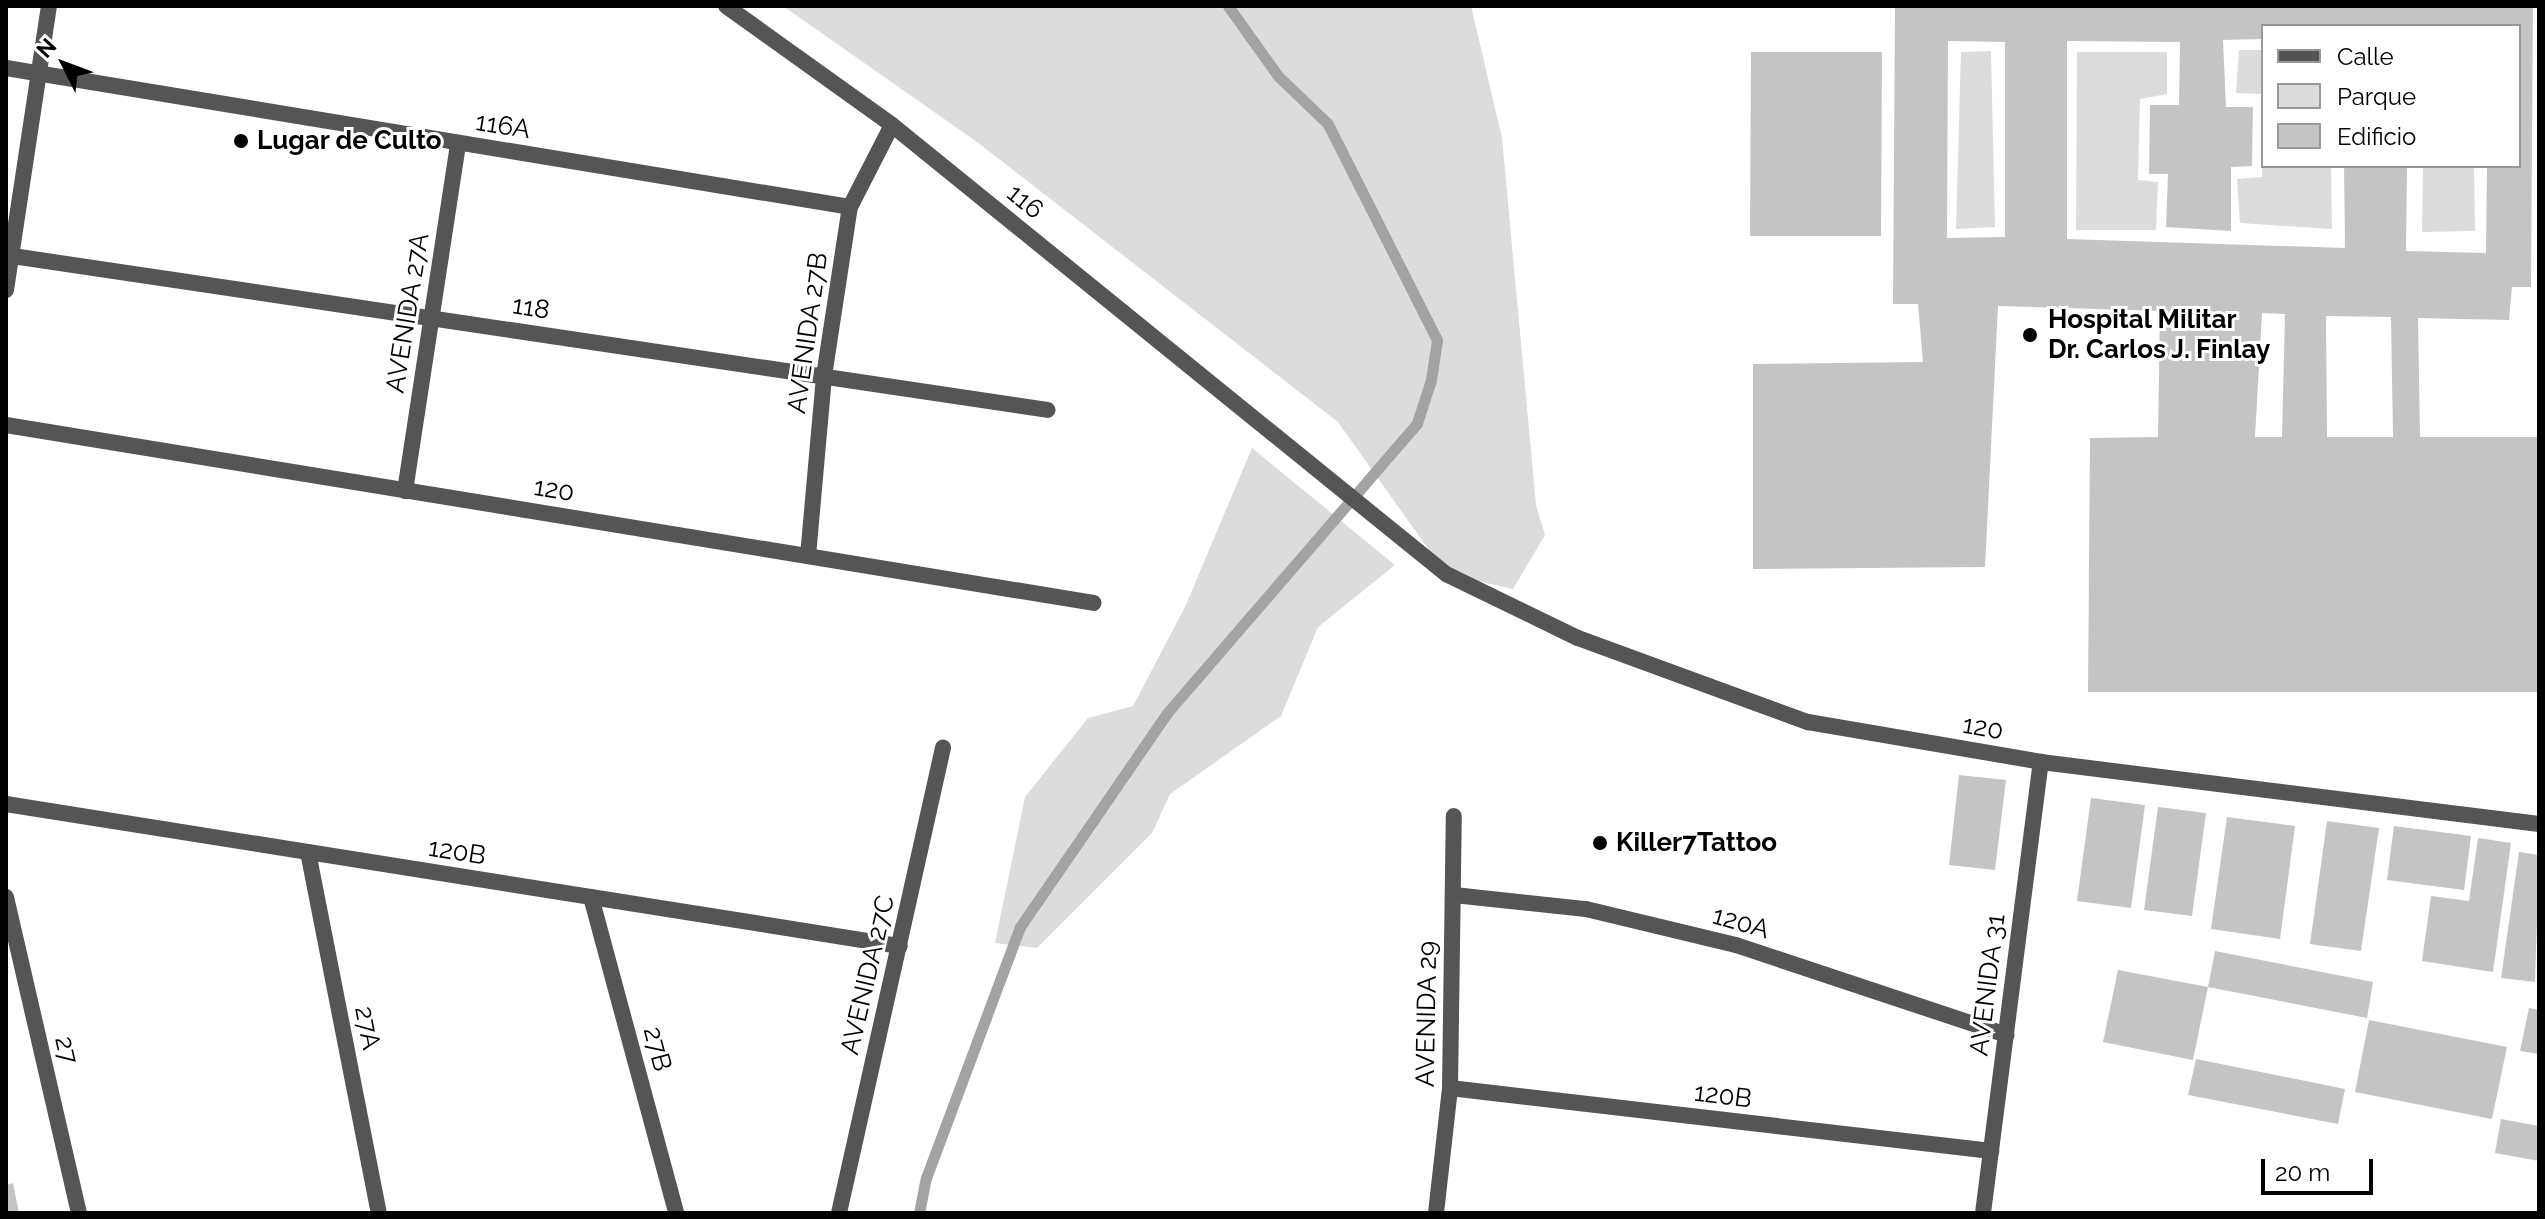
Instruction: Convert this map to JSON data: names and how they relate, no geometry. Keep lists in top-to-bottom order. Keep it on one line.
{"streets":{"street":["116A","116","118","AVENIDA 27A","AVENIDA 27B","120","120B","120A","AVENIDA 27C","AVENIDA 31","AVENIDA 29","27A","27B","27"]},"crossings":[["116A","AVENIDA 27A"],["116A","AVENIDA 27B"],["116","AVENIDA 27B"],["116","120"],["118","AVENIDA 27A"],["118","AVENIDA 27B"],["AVENIDA 27A","120"],["AVENIDA 27B","120"],["120","AVENIDA 31"],["120B","AVENIDA 27C"],["120B","AVENIDA 31"],["120B","AVENIDA 29"],["120B","27A"],["120B","27B"],["120A","AVENIDA 31"],["120A","AVENIDA 29"]],"places":["Lugar de Culto","Hospital Militar Dr. Carlos J. Finlay","Killer7Tattoo"],"legend":["Calle","Parque","Edificio"],"scale_bar":"20 m","north":"top left"}
